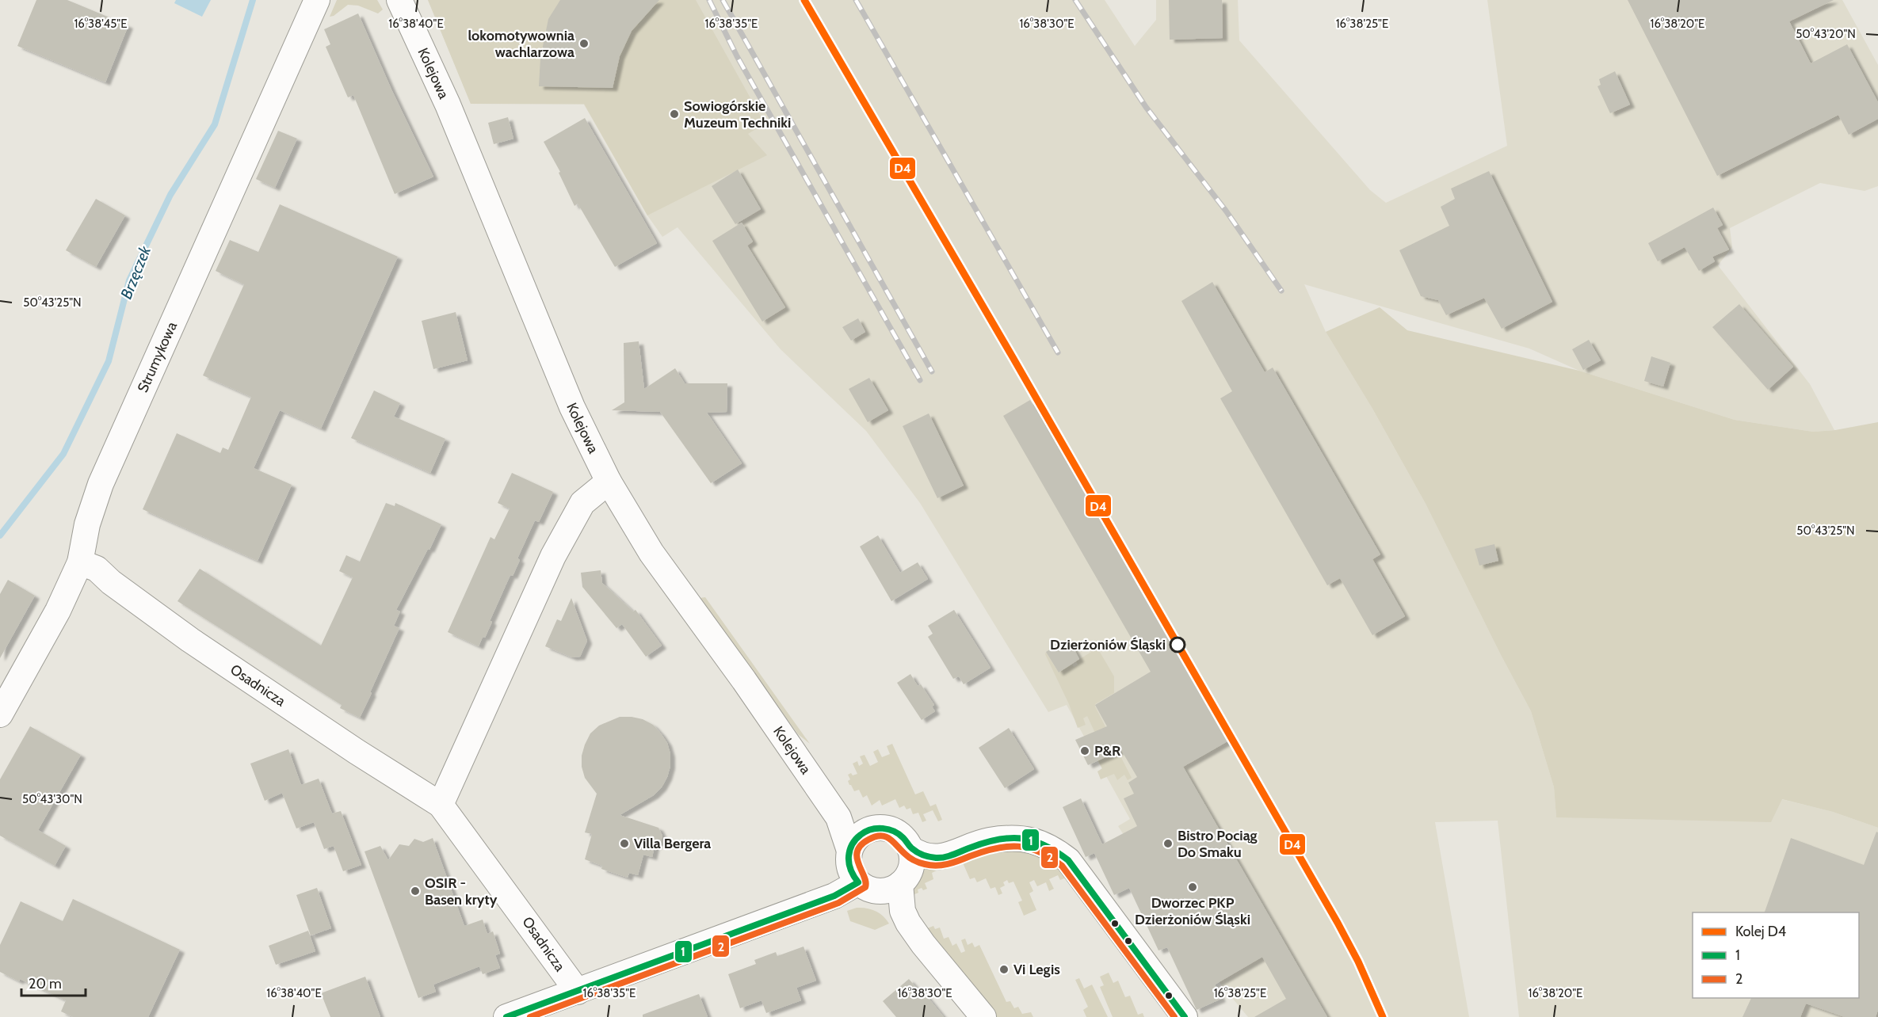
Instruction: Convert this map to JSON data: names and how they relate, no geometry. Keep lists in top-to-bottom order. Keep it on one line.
{"streets":{"street":["Kolejowa","Strumykowa","Osadnicza"]},"crossings":[["Strumykowa","Osadnicza"]],"water":["Brzęczek"],"places":["lokomotywownia wachlarzowa","Sowiogórskie Muzeum Techniki","Dzierżoniów Śląski","P&R","Villa Bergera","Bistro Pociąg Do Smaku","Dworzec PKP Dzierżoniów Śląski","OSIR - Basen kryty","Vi Legis"],"lines":["rail line D4","transit line 1","transit line 2"],"legend":["Kolej D4","1","2"],"scale_bar":"20 m","coordinates":["16°38'45\"E","16°38'40\"E","16°38'35\"E","16°38'30\"E","16°38'25\"E","16°38'20\"E","50°43'20\"N","50°43'25\"N","50°43'30\"N"]}
